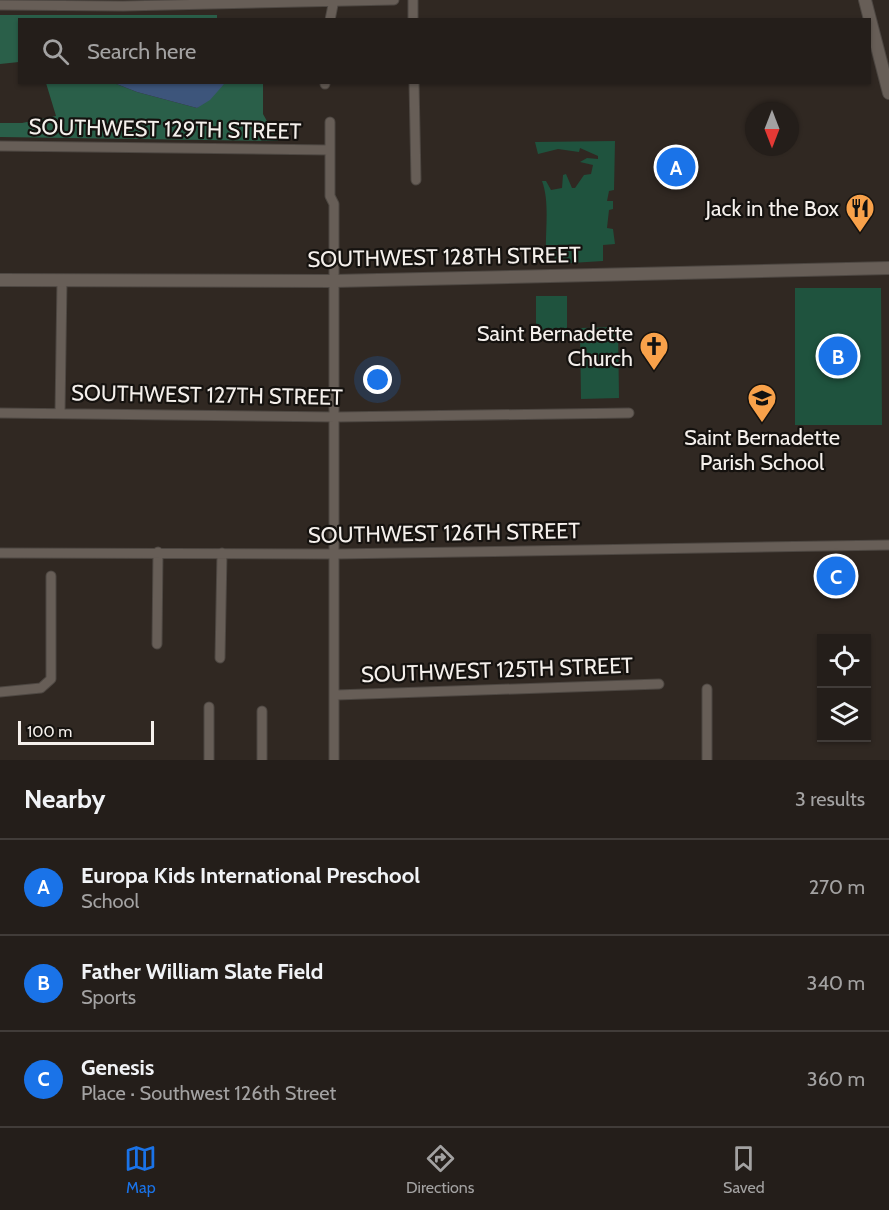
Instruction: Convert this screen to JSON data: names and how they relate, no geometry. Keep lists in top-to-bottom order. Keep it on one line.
{"streets":{"main road":["SOUTHWEST 128TH STREET"],"street":["SOUTHWEST 129TH STREET","SOUTHWEST 127TH STREET","SOUTHWEST 126TH STREET","SOUTHWEST 125TH STREET"]},"places":{"restaurant":["Jack in the Box"],"church":["Saint Bernadette Church"],"school or university":["Saint Bernadette Parish School"]},"scale_bar":"100 m","north":"bottom","page":{"search":"Search here","pins":["A","B","C"],"scale":"100 m","heading":["Nearby","3 results"],"list":[{"mark":"A","name":"Europa Kids International Preschool","note":"School","value":"270 m"},{"mark":"B","name":"Father William Slate Field","note":"Sports","value":"340 m"},{"mark":"C","name":"Genesis","note":"Place · Southwest 126th Street","value":"360 m"}],"nav":["Map","Directions","Saved"]}}
